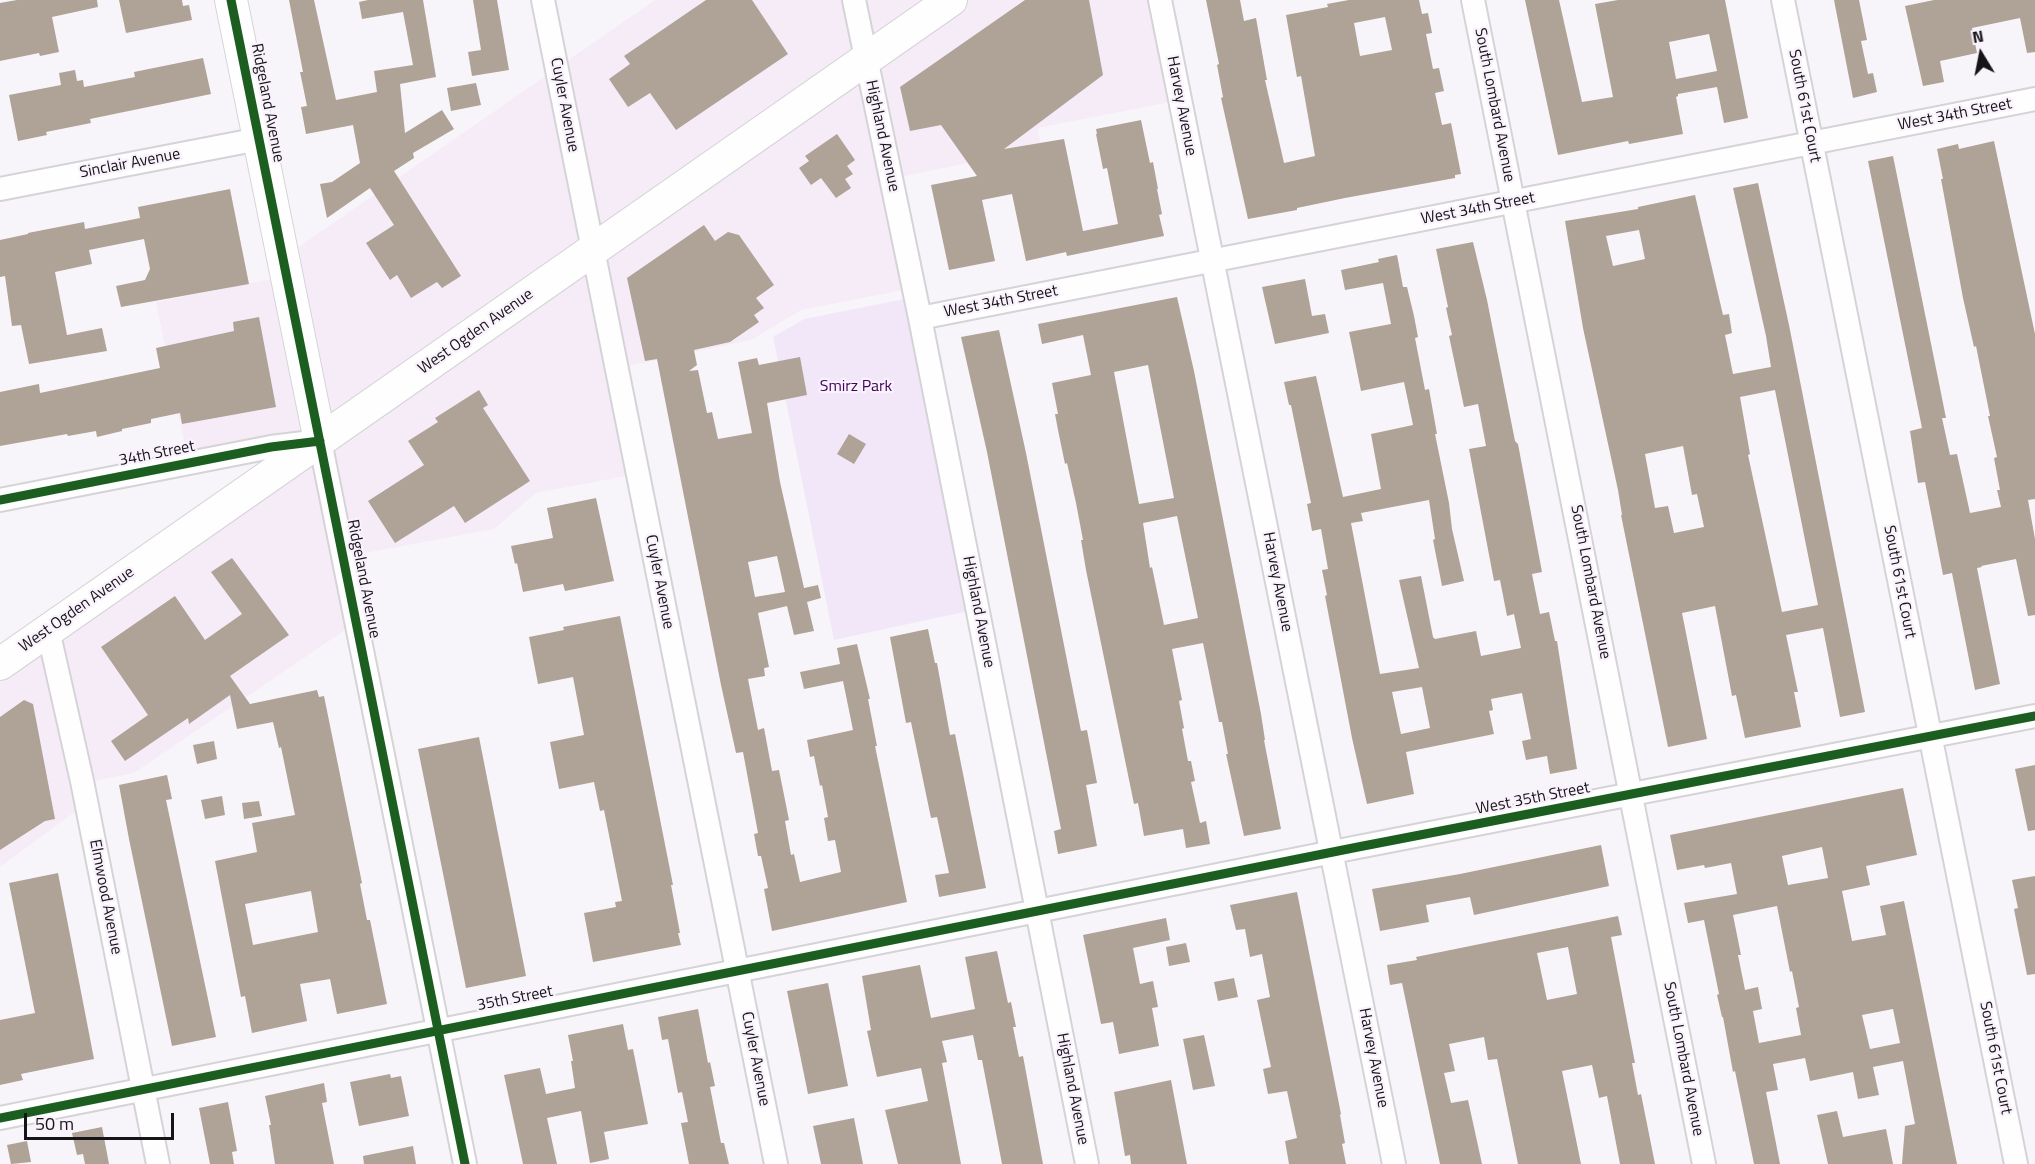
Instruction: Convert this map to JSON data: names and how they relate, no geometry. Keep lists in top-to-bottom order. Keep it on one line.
{"streets":{"main road":["Ridgeland Avenue","West Ogden Avenue"],"street":["Cuyler Avenue","South Lombard Avenue","Harvey Avenue","South 61st Court","West 34th Street","Highland Avenue","Sinclair Avenue","34th Street","West 35th Street","Elmwood Avenue","35th Street"]},"crossings":[["Ridgeland Avenue","Sinclair Avenue"],["Ridgeland Avenue","West Ogden Avenue"],["Ridgeland Avenue","34th Street"],["Ridgeland Avenue","35th Street"],["Cuyler Avenue","West Ogden Avenue"],["Cuyler Avenue","35th Street"],["South Lombard Avenue","West 34th Street"],["South Lombard Avenue","West 35th Street"],["Harvey Avenue","West 34th Street"],["Harvey Avenue","West 35th Street"],["South 61st Court","West 34th Street"],["South 61st Court","West 35th Street"],["West 34th Street","Highland Avenue"],["Highland Avenue","West Ogden Avenue"],["Highland Avenue","West 35th Street"],["Highland Avenue","35th Street"],["West Ogden Avenue","34th Street"],["West Ogden Avenue","Elmwood Avenue"],["West 35th Street","35th Street"],["Elmwood Avenue","35th Street"]],"parks":["Smirz Park"],"scale_bar":"50 m","north":"top"}
